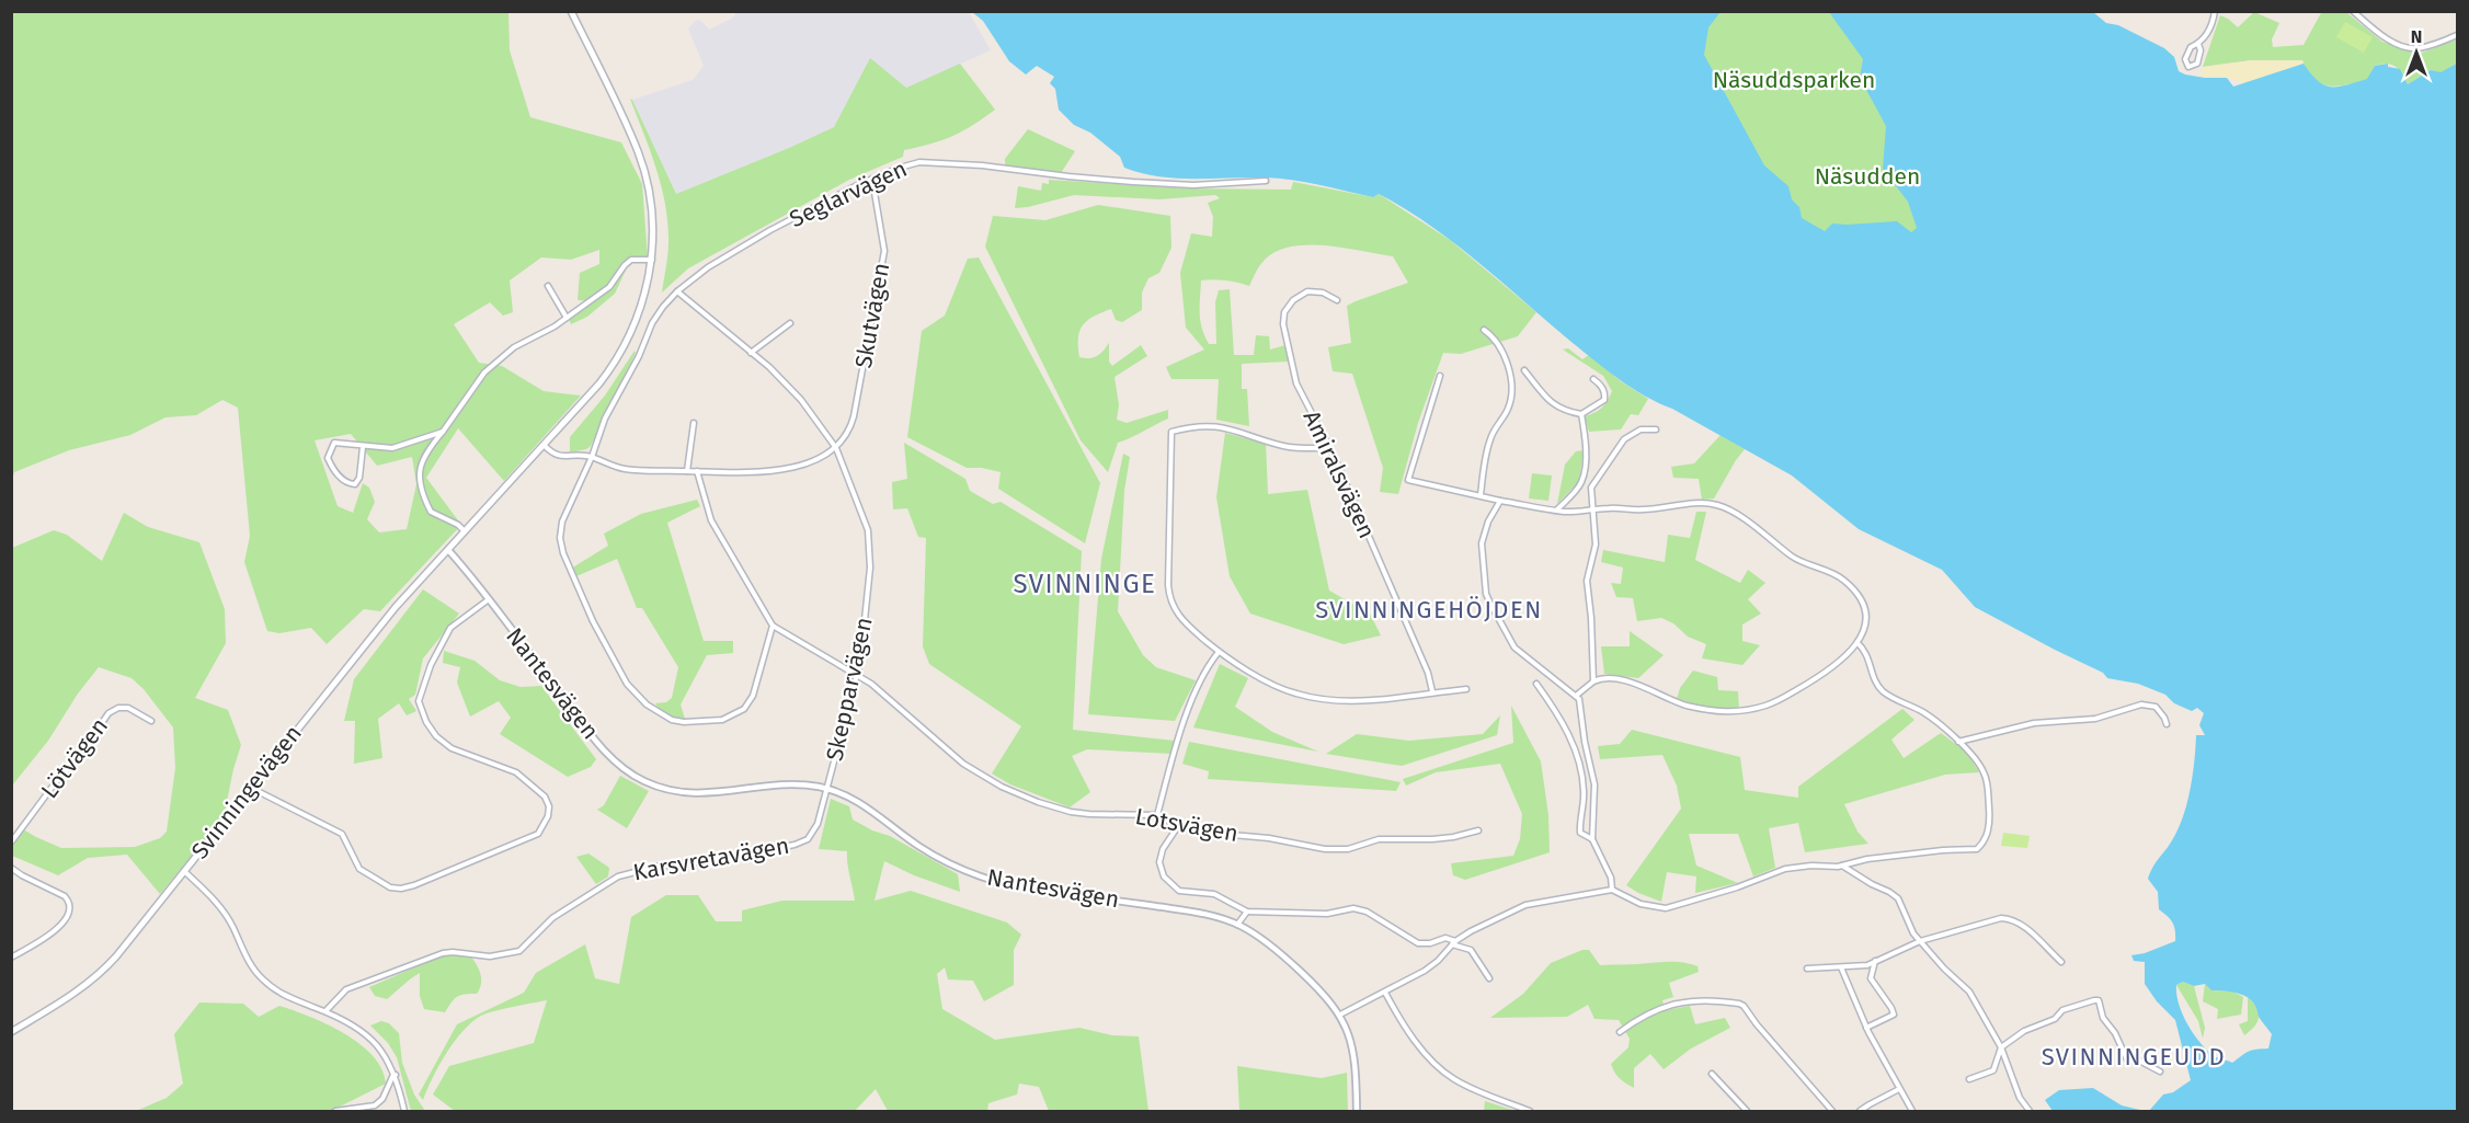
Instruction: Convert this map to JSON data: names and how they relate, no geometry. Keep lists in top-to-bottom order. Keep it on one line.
{"streets":{"main road":["Svinningevägen"],"street":["Seglarvägen","Skutvägen","Amiralsvägen","Nantesvägen","Skepparvägen","Lötvägen","Lotsvägen","Karsvretavägen"]},"crossings":[["Seglarvägen","Skutvägen"],["Seglarvägen","Skepparvägen"],["Seglarvägen","Lotsvägen"],["Skutvägen","Skepparvägen"],["Nantesvägen","Skepparvägen"],["Nantesvägen","Svinningevägen"],["Nantesvägen","Karsvretavägen"],["Skepparvägen","Lotsvägen"],["Skepparvägen","Karsvretavägen"]],"districts":["SVINNINGE","SVINNINGEHÖJDEN","SVINNINGEUDD"],"parks":["Näsuddsparken","Näsudden"],"north":"top"}
